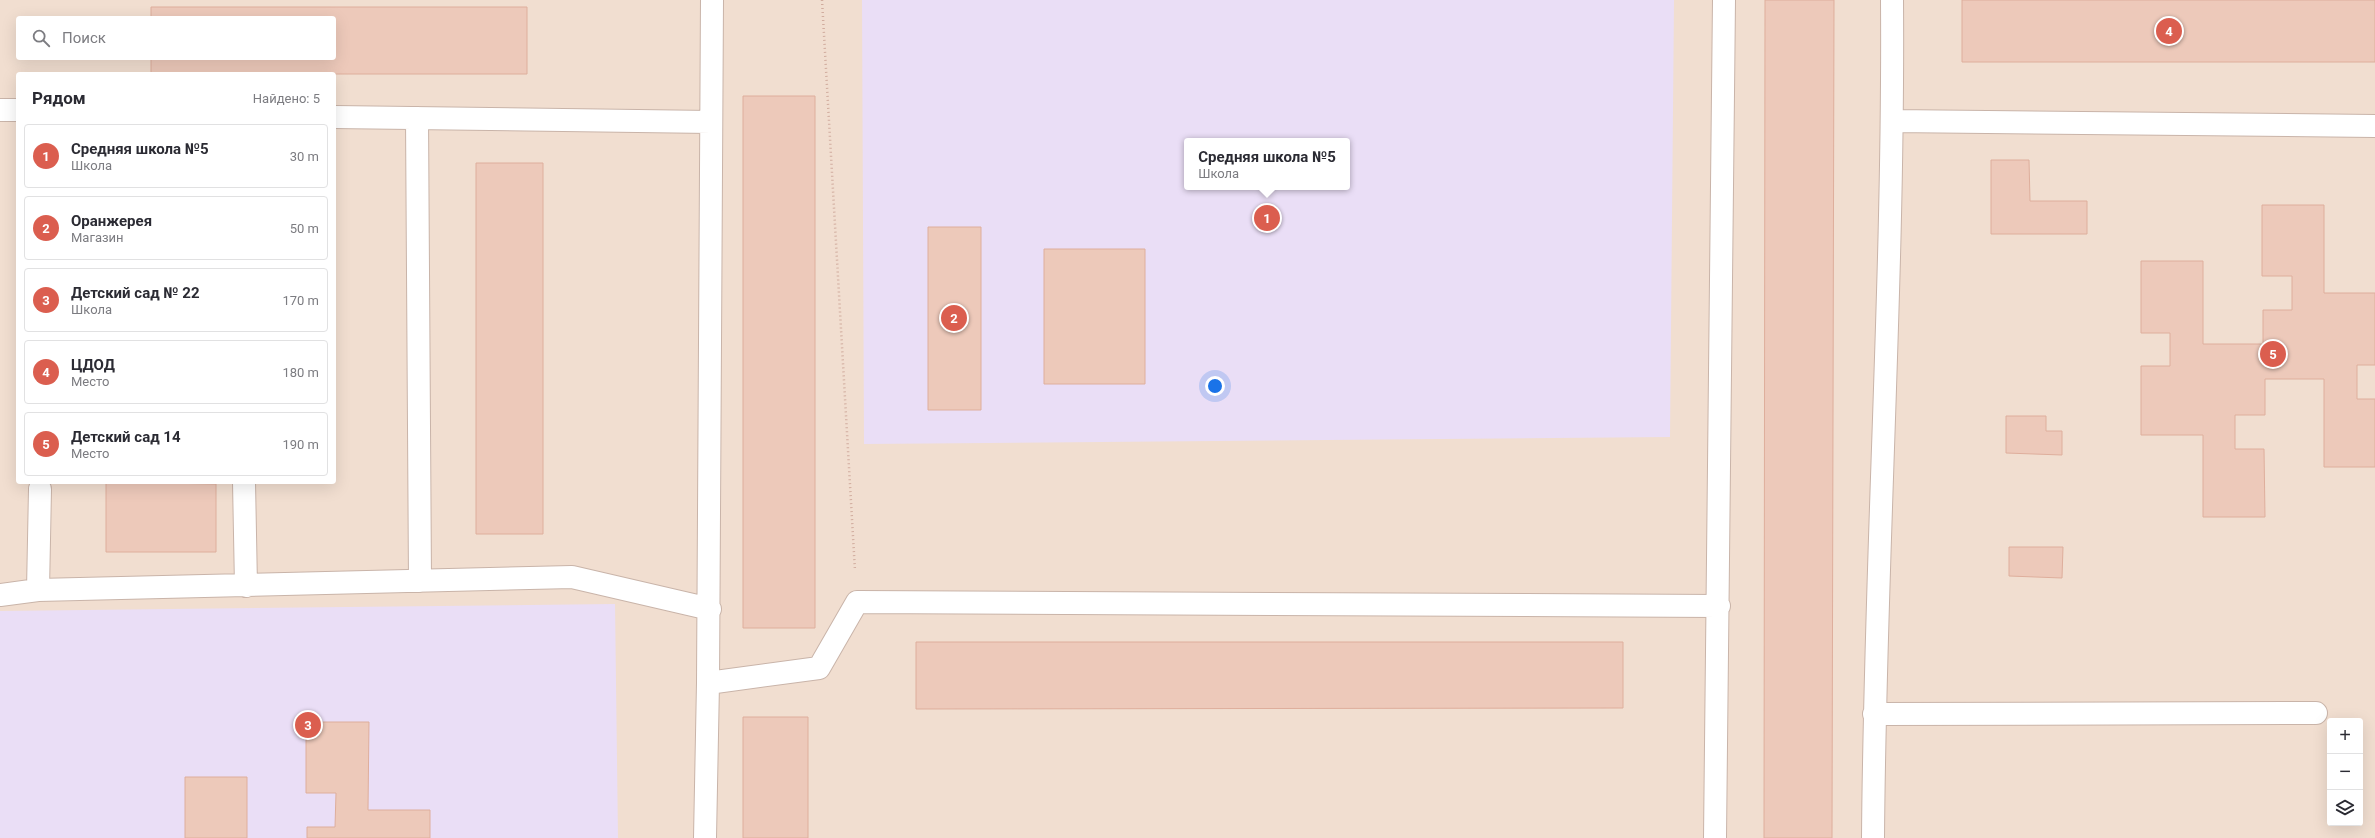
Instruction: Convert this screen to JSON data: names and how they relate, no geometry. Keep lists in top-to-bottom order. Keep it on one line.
{"page":{"pins":["4","1","2","5","3"],"search":"Поиск","heading":["Рядом","Найдено: 5"],"list":[{"mark":"1","name":"Средняя школа №5","note":"Школа","value":"30 m"},{"mark":"2","name":"Оранжерея","note":"Магазин","value":"50 m"},{"mark":"3","name":"Детский сад № 22","note":"Школа","value":"170 m"},{"mark":"4","name":"ЦДОД","note":"Место","value":"180 m"},{"mark":"5","name":"Детский сад 14","note":"Место","value":"190 m"}],"popup":["Средняя школа №5","Школа"],"map_buttons":["+","−"]}}
